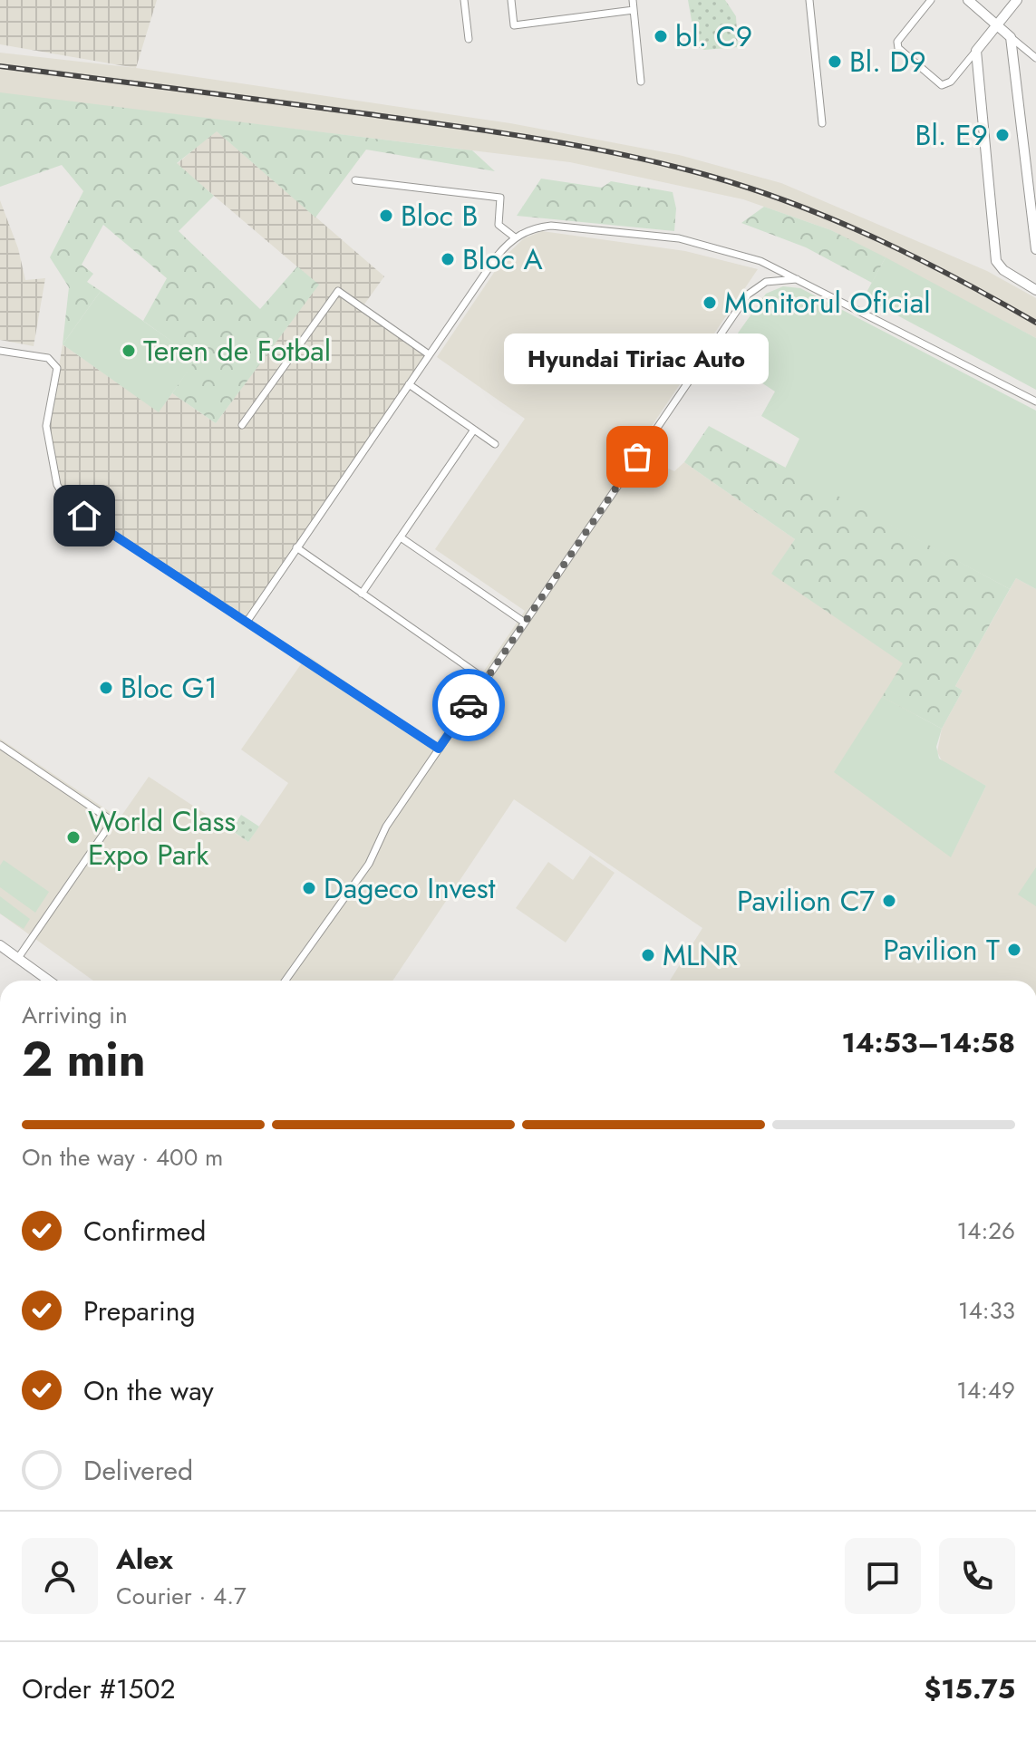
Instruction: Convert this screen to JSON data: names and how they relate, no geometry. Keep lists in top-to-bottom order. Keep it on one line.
{"places":["bl. C9","Bl. D9","Bl. E9","Bloc B","Bloc A","Monitorul Oficial","Teren de Fotbal","Hyundai Tiriac Auto","Bloc G1","World Class Expo Park","Dageco Invest","Pavilion C7","Pavilion T","MLNR"],"page":{"bubble":"Hyundai Tiriac Auto","heading":["2 min","Arriving in","14:53–14:58"],"panel":["Alex","Courier · 4.7","Order #1502","$15.75"],"bar":"On the way · 400 m","list":[["Confirmed","14:26"],["Preparing","14:33"],["On the way","14:49"],"Delivered"]}}
